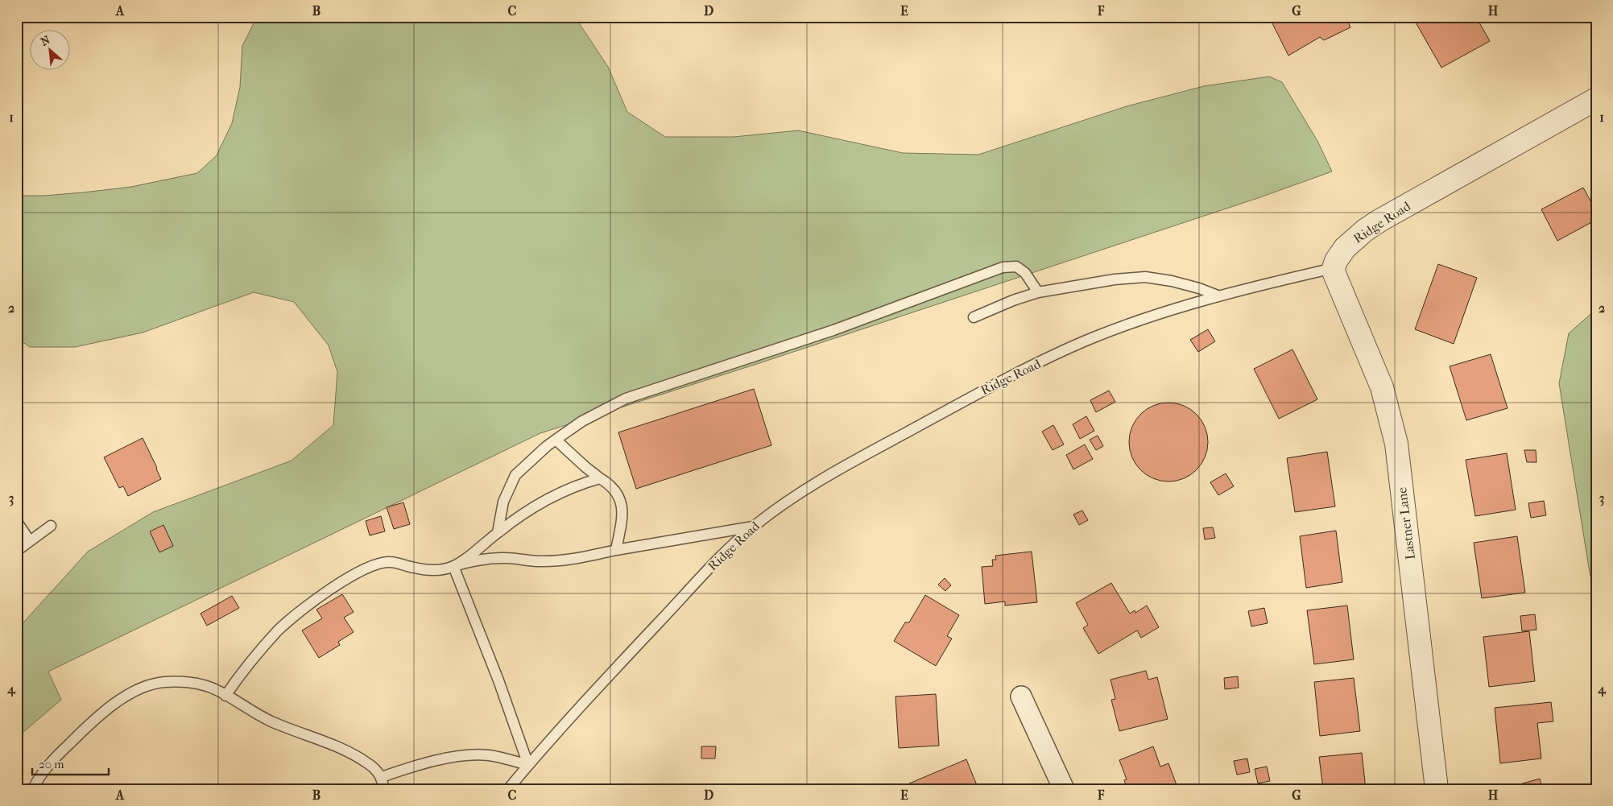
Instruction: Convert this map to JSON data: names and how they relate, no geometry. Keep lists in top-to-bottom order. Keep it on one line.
{"streets":{"street":["Ridge Road","Lastner Lane"]},"crossings":[["Ridge Road","Lastner Lane"]],"scale_bar":"20 m","north":"top left","grid":{"columns":["A","B","C","D","E","F","G","H"],"rows":["1","2","3","4"]}}
